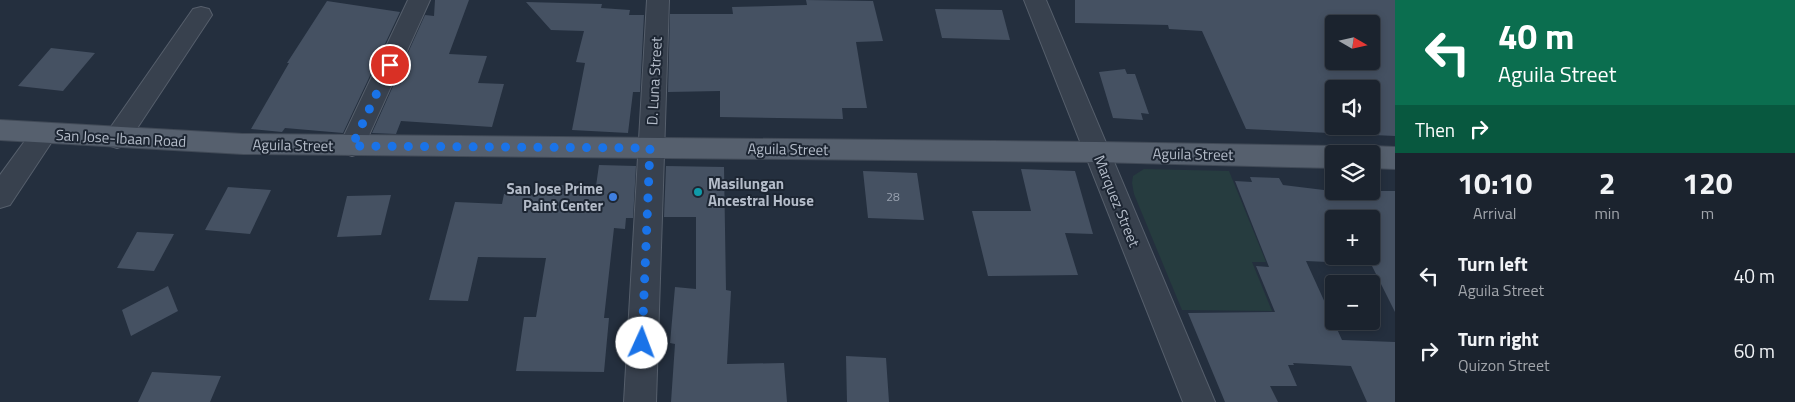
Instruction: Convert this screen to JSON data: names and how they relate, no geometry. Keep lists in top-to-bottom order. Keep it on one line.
{"streets":{"main road":["San Jose-Ibaan Road","Aguila Street"],"street":["D. Luna Street","Marquez Street"]},"crossings":[["D. Luna Street","Aguila Street"],["San Jose-Ibaan Road","Aguila Street"],["Aguila Street","Marquez Street"]],"places":["Masilungan Ancestral House","San Jose Prime Paint Center"],"house_numbers":["28"],"north":"right","page":{"turn":["40 m","Aguila Street"],"map_buttons":["+","−"],"then":"Then","eta":["10:10","Arrival","2","min","120","m"],"list":[{"name":"Turn left","note":"Aguila Street","value":"40 m"},{"name":"Turn right","note":"Quizon Street","value":"60 m"}]}}
